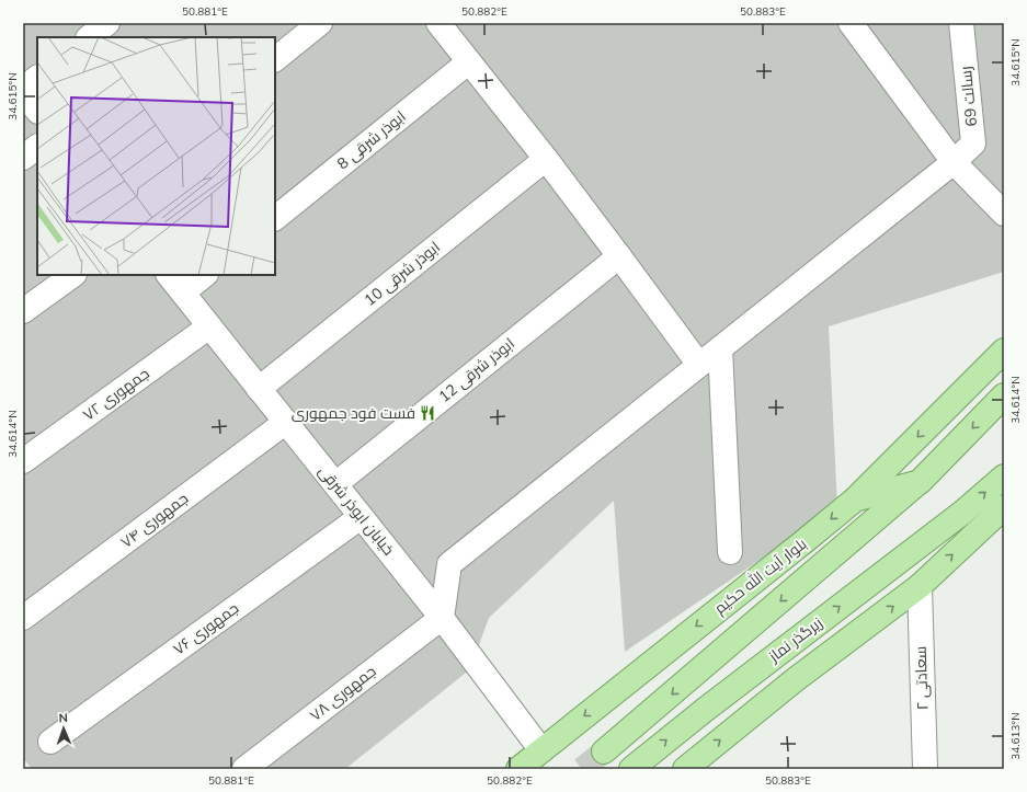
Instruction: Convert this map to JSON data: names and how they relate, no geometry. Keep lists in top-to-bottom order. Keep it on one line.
{"streets":{"main road":["بلوار آیت الله حکیم","زیرگذر نماز"],"street":["رسالت 69","ابوذر شرقی 8","ابوذر شرقی 10","ابوذر شرقی 12","جمهوری ۷۲","خیابان ابوذر شرقی","جمهوری ۷۴","جمهوری ۷۶","سعادتی ۲","جمهوری ۷۸"]},"crossings":[["ابوذر شرقی 10","خیابان ابوذر شرقی"],["ابوذر شرقی 12","خیابان ابوذر شرقی"],["جمهوری ۷۲","خیابان ابوذر شرقی"],["خیابان ابوذر شرقی","جمهوری ۷۴"],["خیابان ابوذر شرقی","بلوار آیت الله حکیم"],["خیابان ابوذر شرقی","جمهوری ۷۶"],["خیابان ابوذر شرقی","جمهوری ۷۸"]],"places":{"restaurant":["فست فود جمهوری"]},"north":"top","coordinates":["50.881°E","50.882°E","50.883°E","34.615°N","34.614°N","34.613°N"]}
